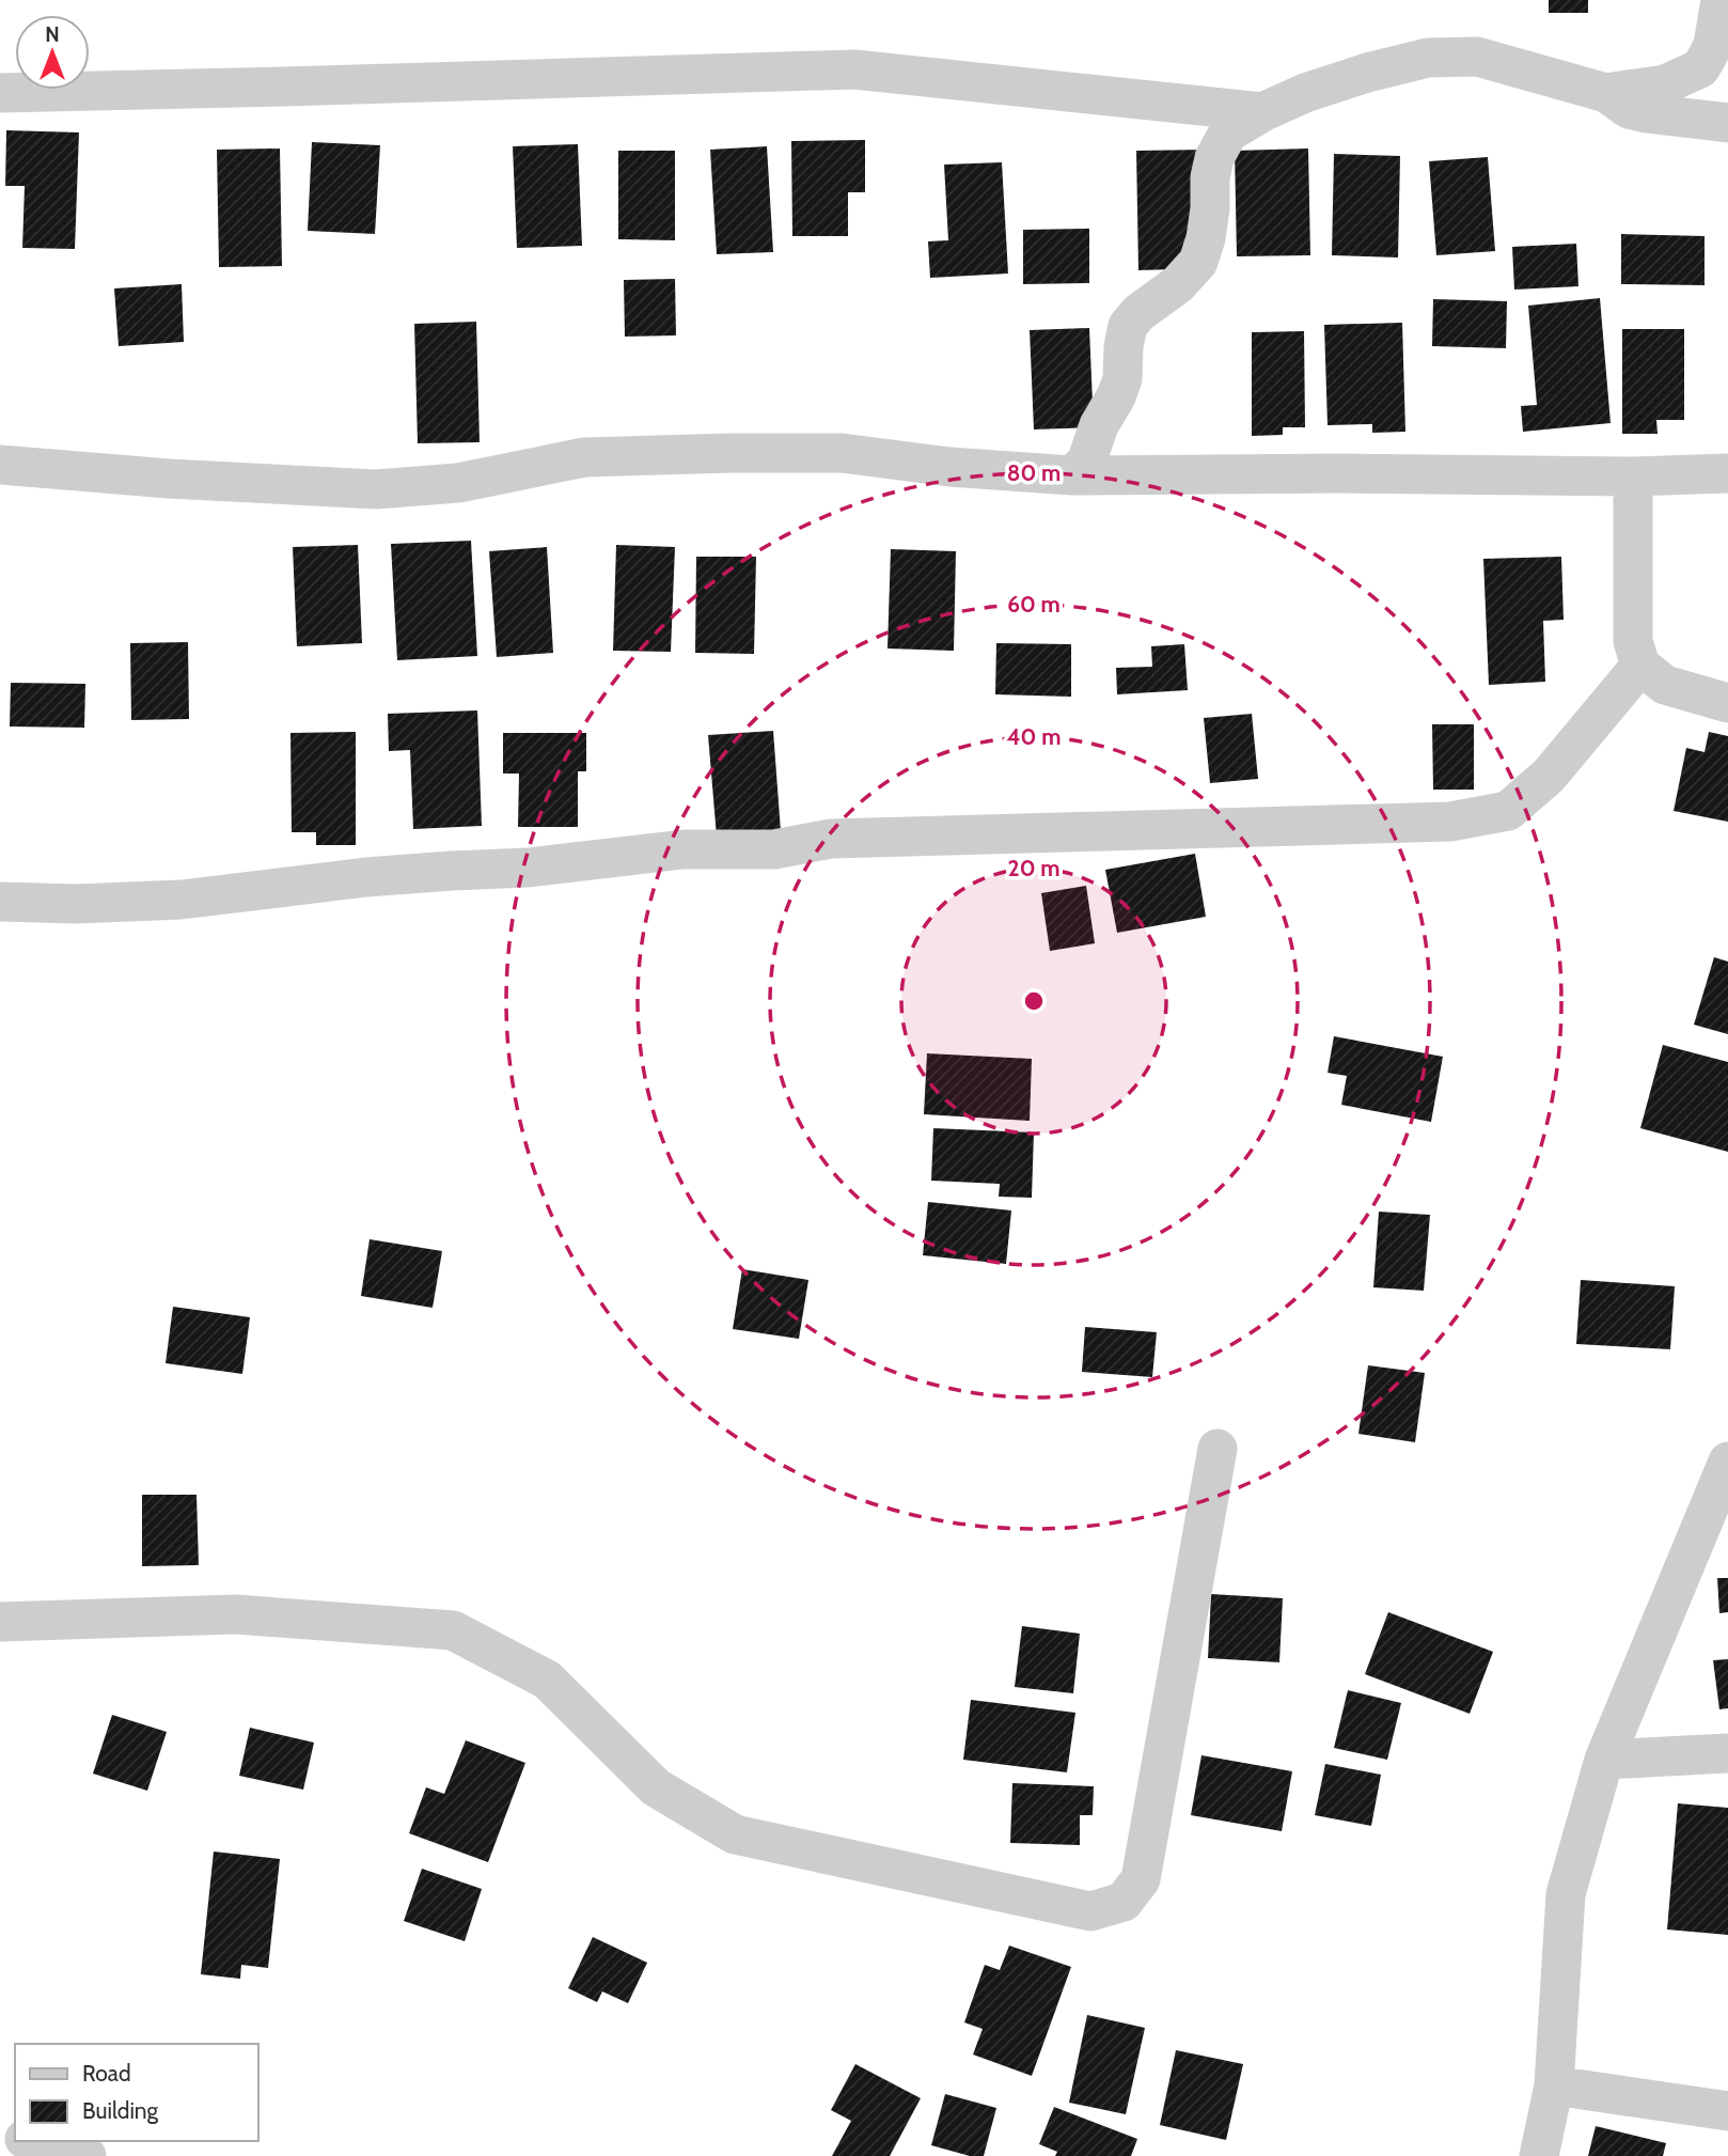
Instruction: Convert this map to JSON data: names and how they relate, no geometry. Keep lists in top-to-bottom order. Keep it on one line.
{"legend":["Road","Building"],"north":"top","rings":["80 m","60 m","40 m","20 m"]}
